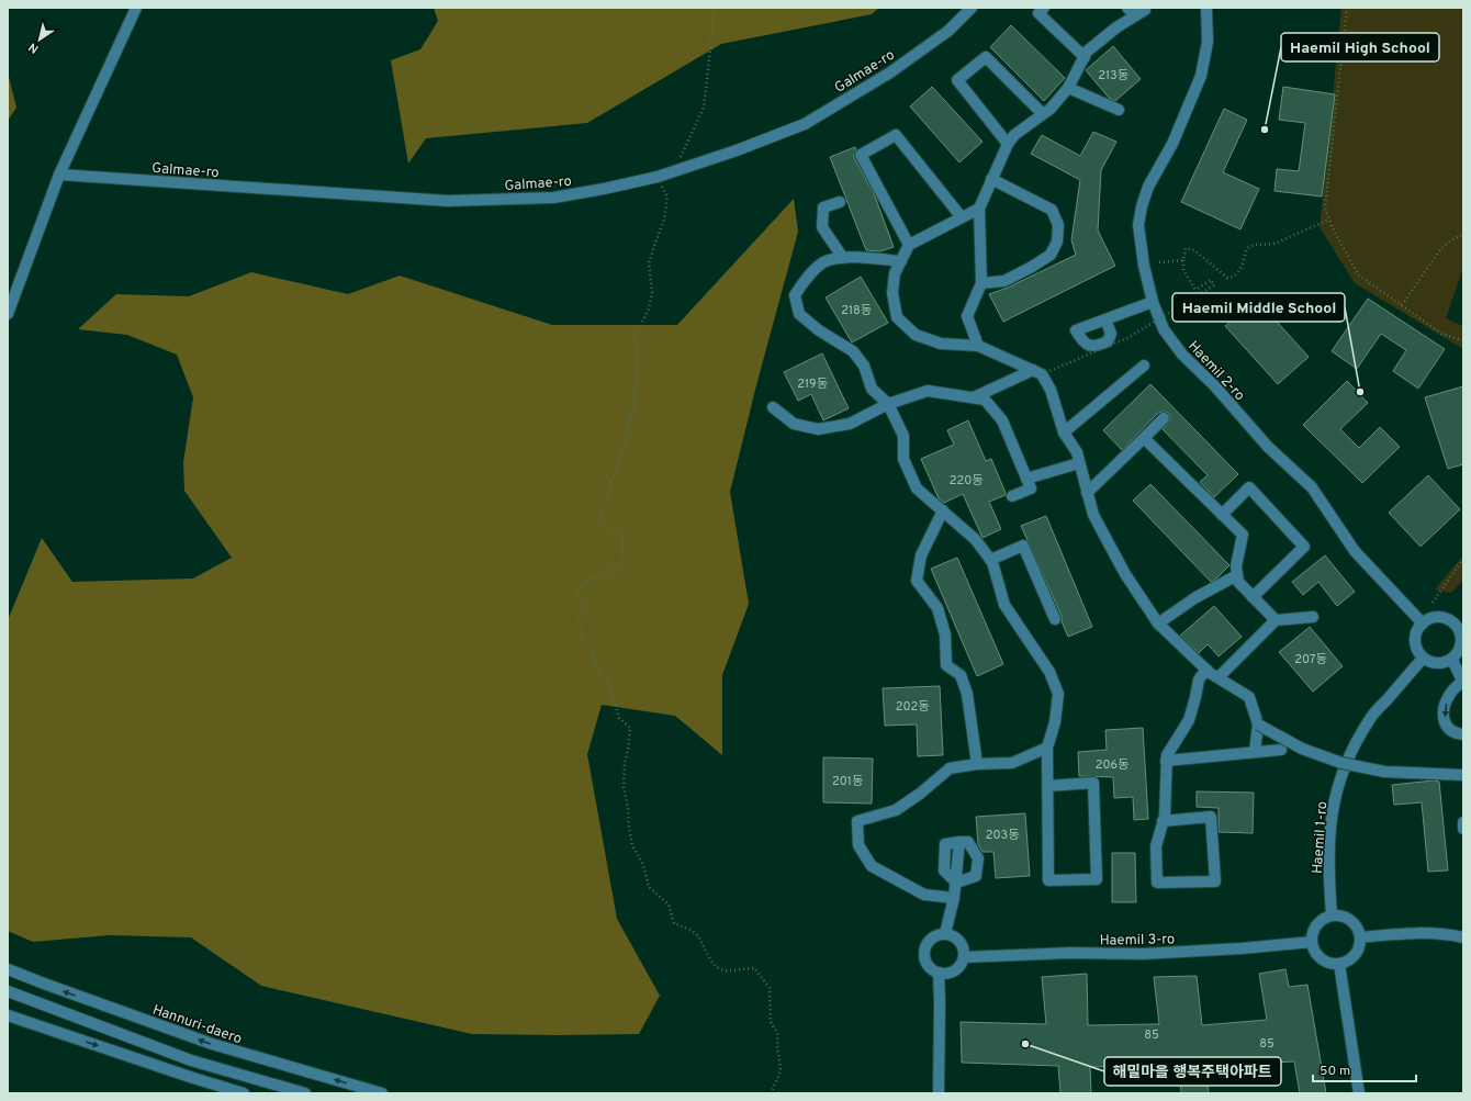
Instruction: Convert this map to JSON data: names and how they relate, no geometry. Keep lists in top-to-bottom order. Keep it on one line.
{"streets":{"street":["Galmae-ro","Haemil 2-ro","Haemil 1-ro","Haemil 3-ro","Hannuri-daero"]},"crossings":[["Haemil 2-ro","Haemil 1-ro"],["Haemil 1-ro","Haemil 3-ro"]],"places":["Haemil High School","Haemil Middle School","해밀마을 행복주택아파트"],"house_numbers":["213동","218동","219동","220동","207동","202동","206동","201동","203동","85","85"],"scale_bar":"50 m","north":"bottom left"}
